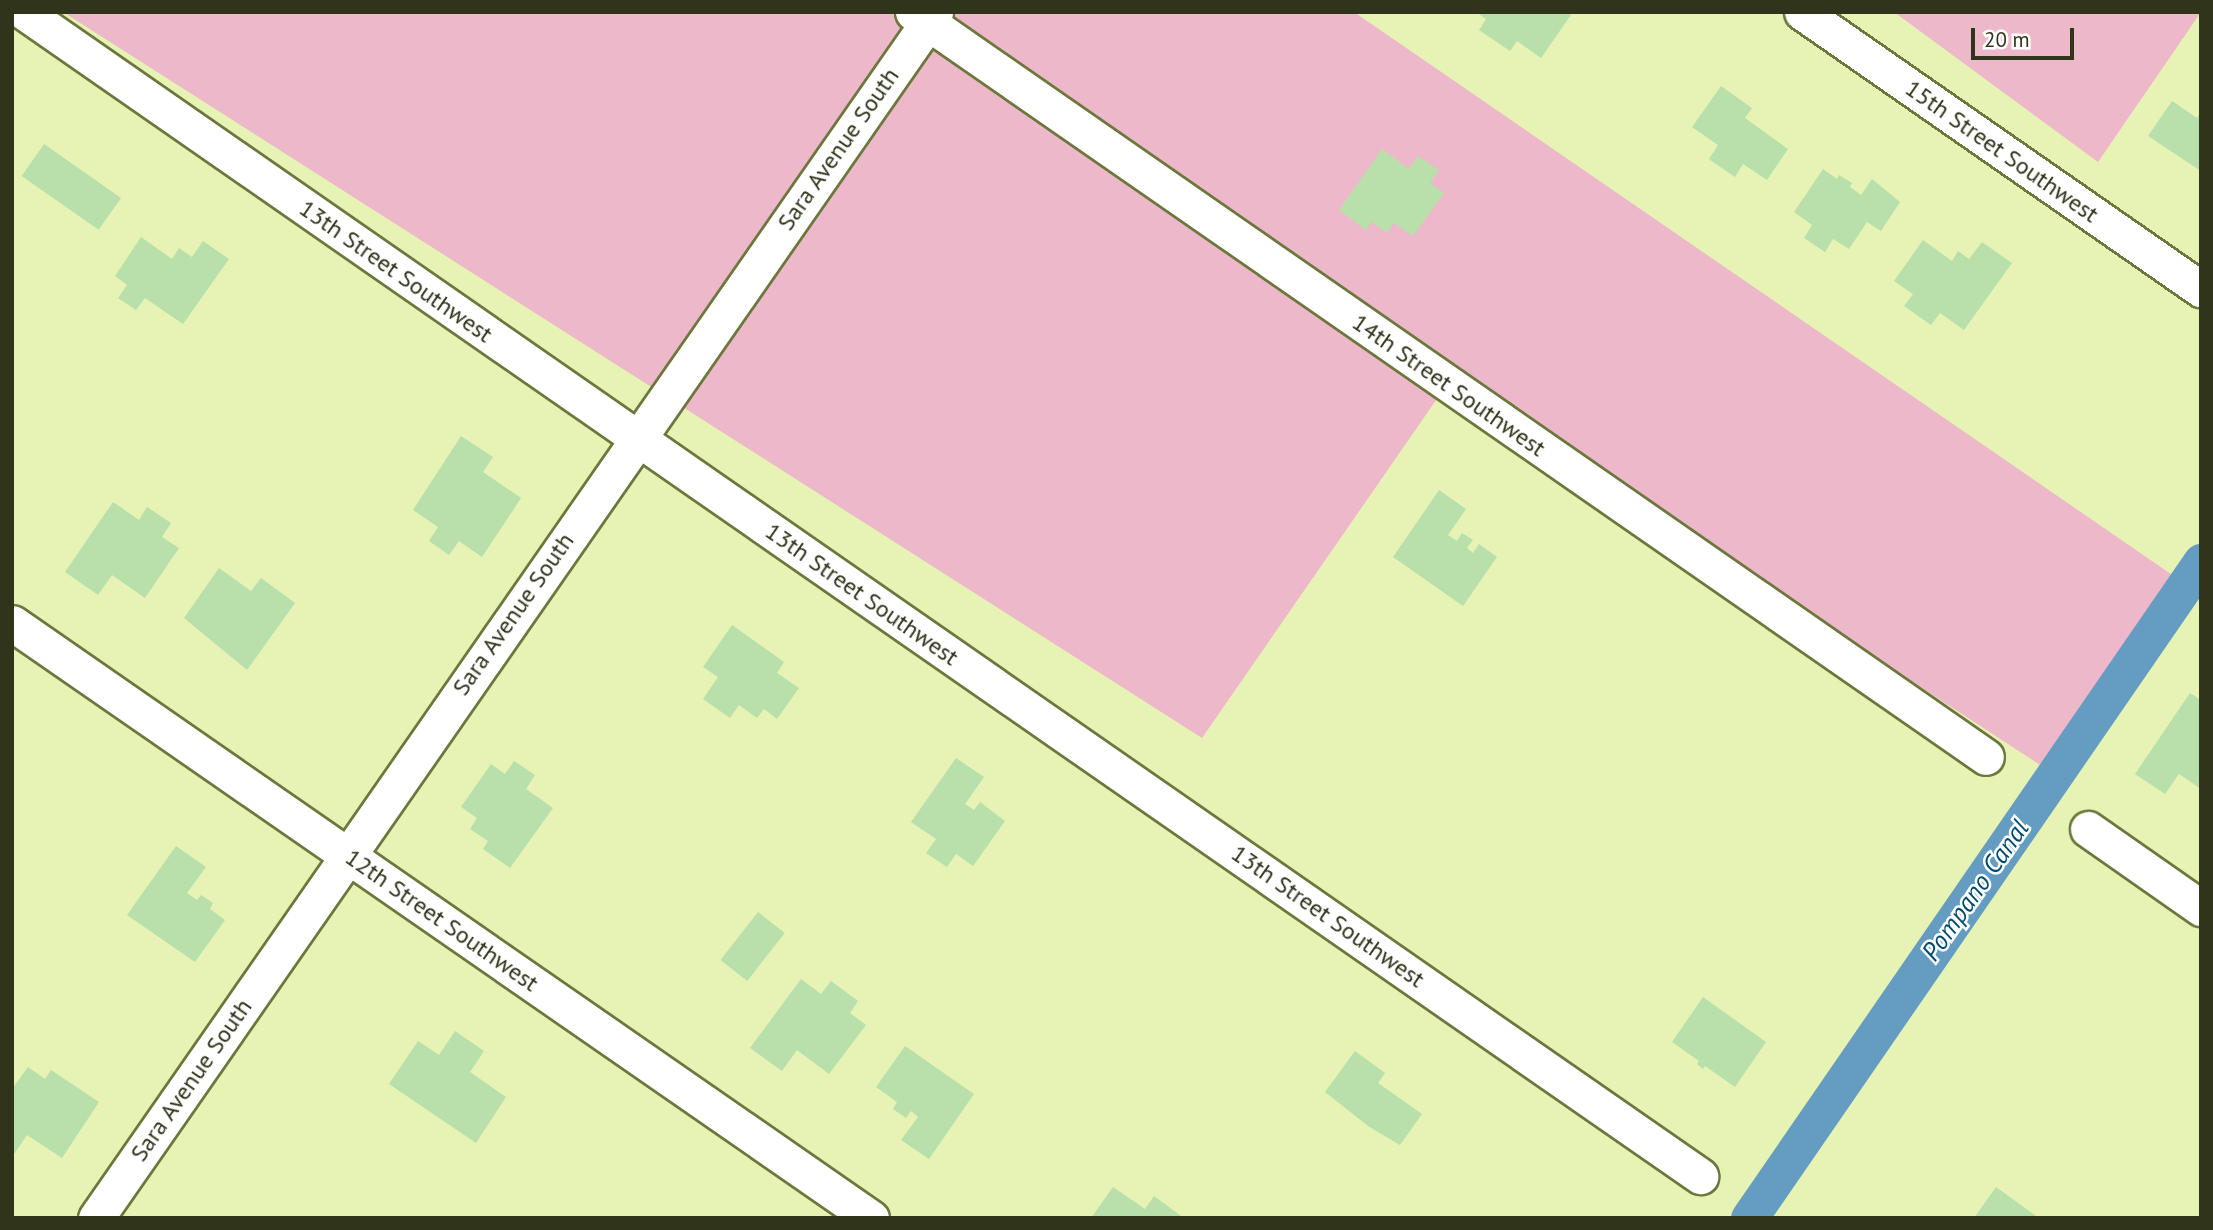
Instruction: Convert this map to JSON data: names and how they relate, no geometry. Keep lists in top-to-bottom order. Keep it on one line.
{"streets":{"street":["Sara Avenue South","15th Street Southwest","13th Street Southwest","14th Street Southwest","12th Street Southwest"]},"crossings":[["Sara Avenue South","13th Street Southwest"],["Sara Avenue South","14th Street Southwest"],["Sara Avenue South","12th Street Southwest"]],"water":["Pompano Canal"],"scale_bar":"20 m"}
